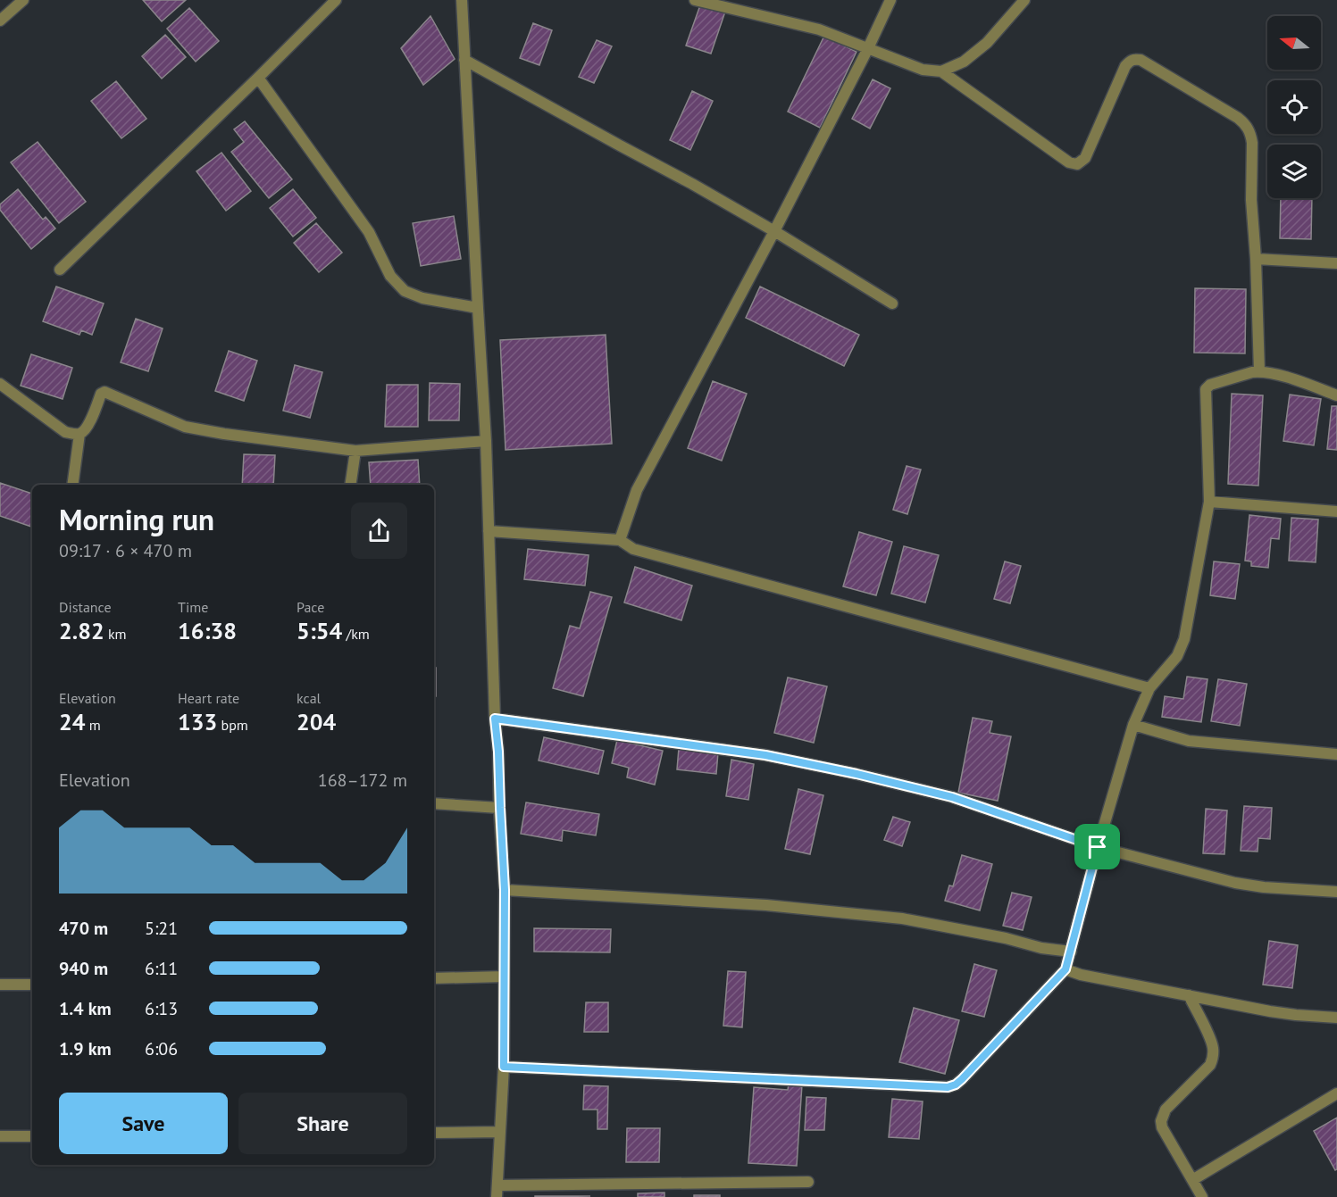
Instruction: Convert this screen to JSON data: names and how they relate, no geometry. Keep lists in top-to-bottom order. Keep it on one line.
{"north":"left","page":{"heading":["Morning run","09:17 · 6 × 470 m"],"stats":[["Distance","2.82 km"],["Time","16:38"],["Pace","5:54 /km"],["Elevation","24 m"],["Heart rate","133 bpm"],["kcal","204"]],"chart":["Elevation","168–172 m"],"list":[{"name":"470 m","note":"5:21"},{"name":"940 m","note":"6:11"},{"name":"1.4 km","note":"6:13"},{"name":"1.9 km","note":"6:06"}],"buttons":["Save","Share"]}}
